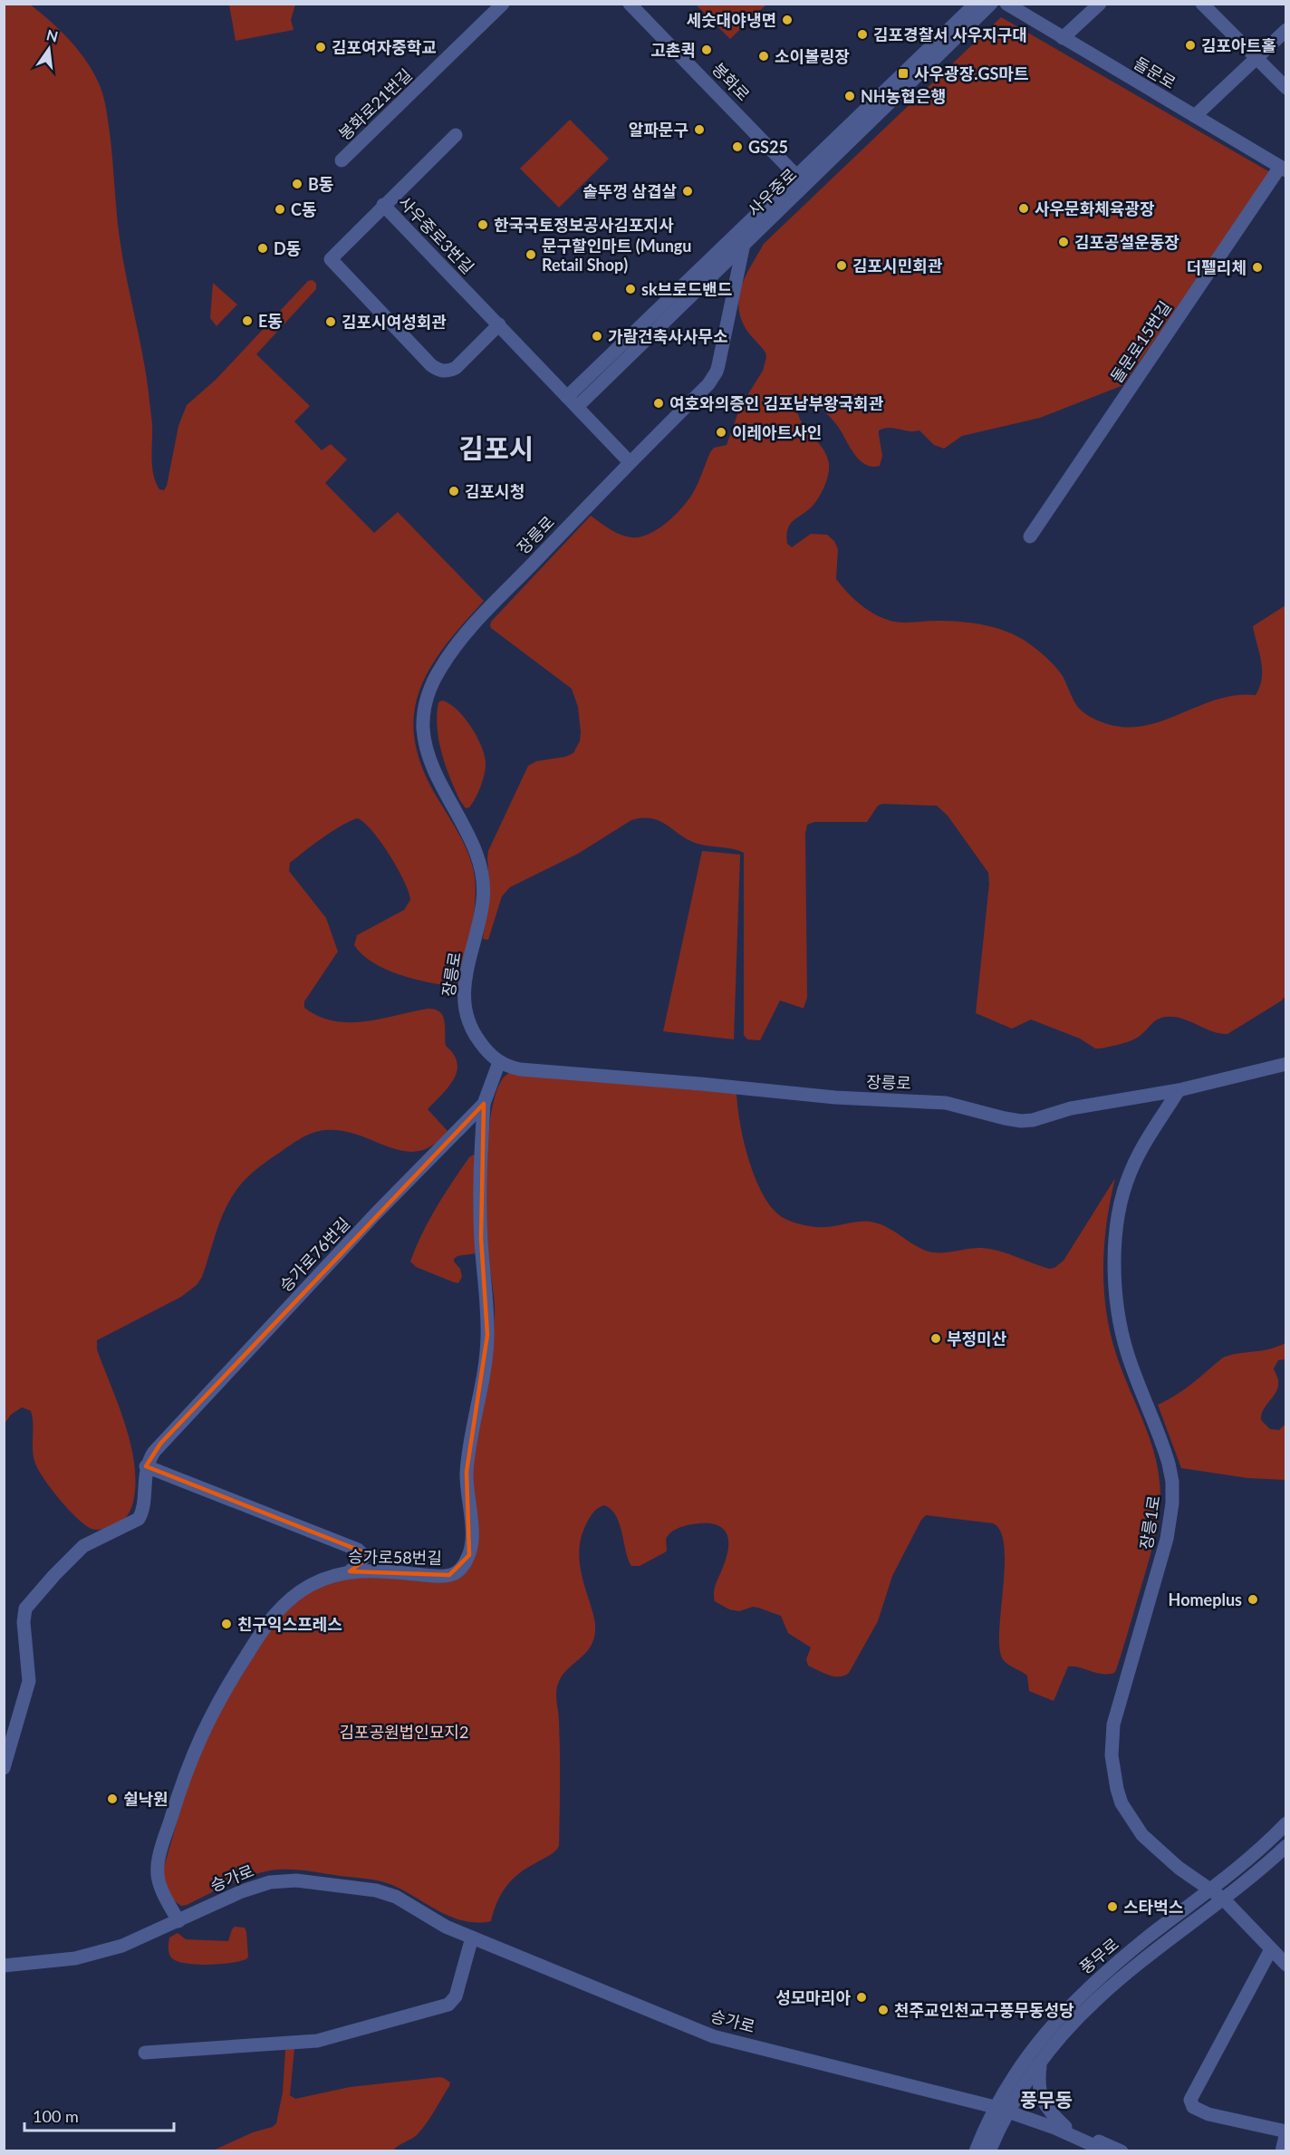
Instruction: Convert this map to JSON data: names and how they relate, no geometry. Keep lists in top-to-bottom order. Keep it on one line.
{"streets":{"street":["돌문로","봉화로","봉화로21번길","사우중로","사우중로3번길","돌문로15번길","장릉로","승가로76번길","장릉1로","승가로58번길","승가로","풍무로"]},"crossings":[["돌문로","돌문로15번길"],["봉화로","사우중로"],["사우중로","사우중로3번길"],["사우중로","장릉로"],["사우중로3번길","장릉로"],["장릉로","승가로76번길"],["장릉로","장릉1로"],["승가로76번길","승가로58번길"],["장릉1로","풍무로"],["승가로58번길","승가로"],["승가로","풍무로"]],"districts":["김포시","풍무동"],"parks":["김포공원법인묘지2"],"places":{"other":["세숫대야냉면","김포경찰서 사우지구대","김포아트홀","김포여자중학교","고촌퀵","소이볼링장","NH농협은행","알파문구","GS25","B동","솥뚜껑 삼겹살","사우문화체육광장","C동","한국국토정보공사김포지사","김포공설운동장","D동","문구할인마트 (Mungu Retail Shop)","김포시민회관","더펠리체","sk브로드밴드","E동","김포시여성회관","가람건축사사무소","여호와의증인 김포남부왕국회관","이레아트사인","김포시청","부정미산","Homeplus","친구익스프레스","쉴낙원","스타벅스","성모마리아","천주교인천교구풍무동성당"],"transit":["사우광장.GS마트"]},"scale_bar":"100 m","north":"top"}
